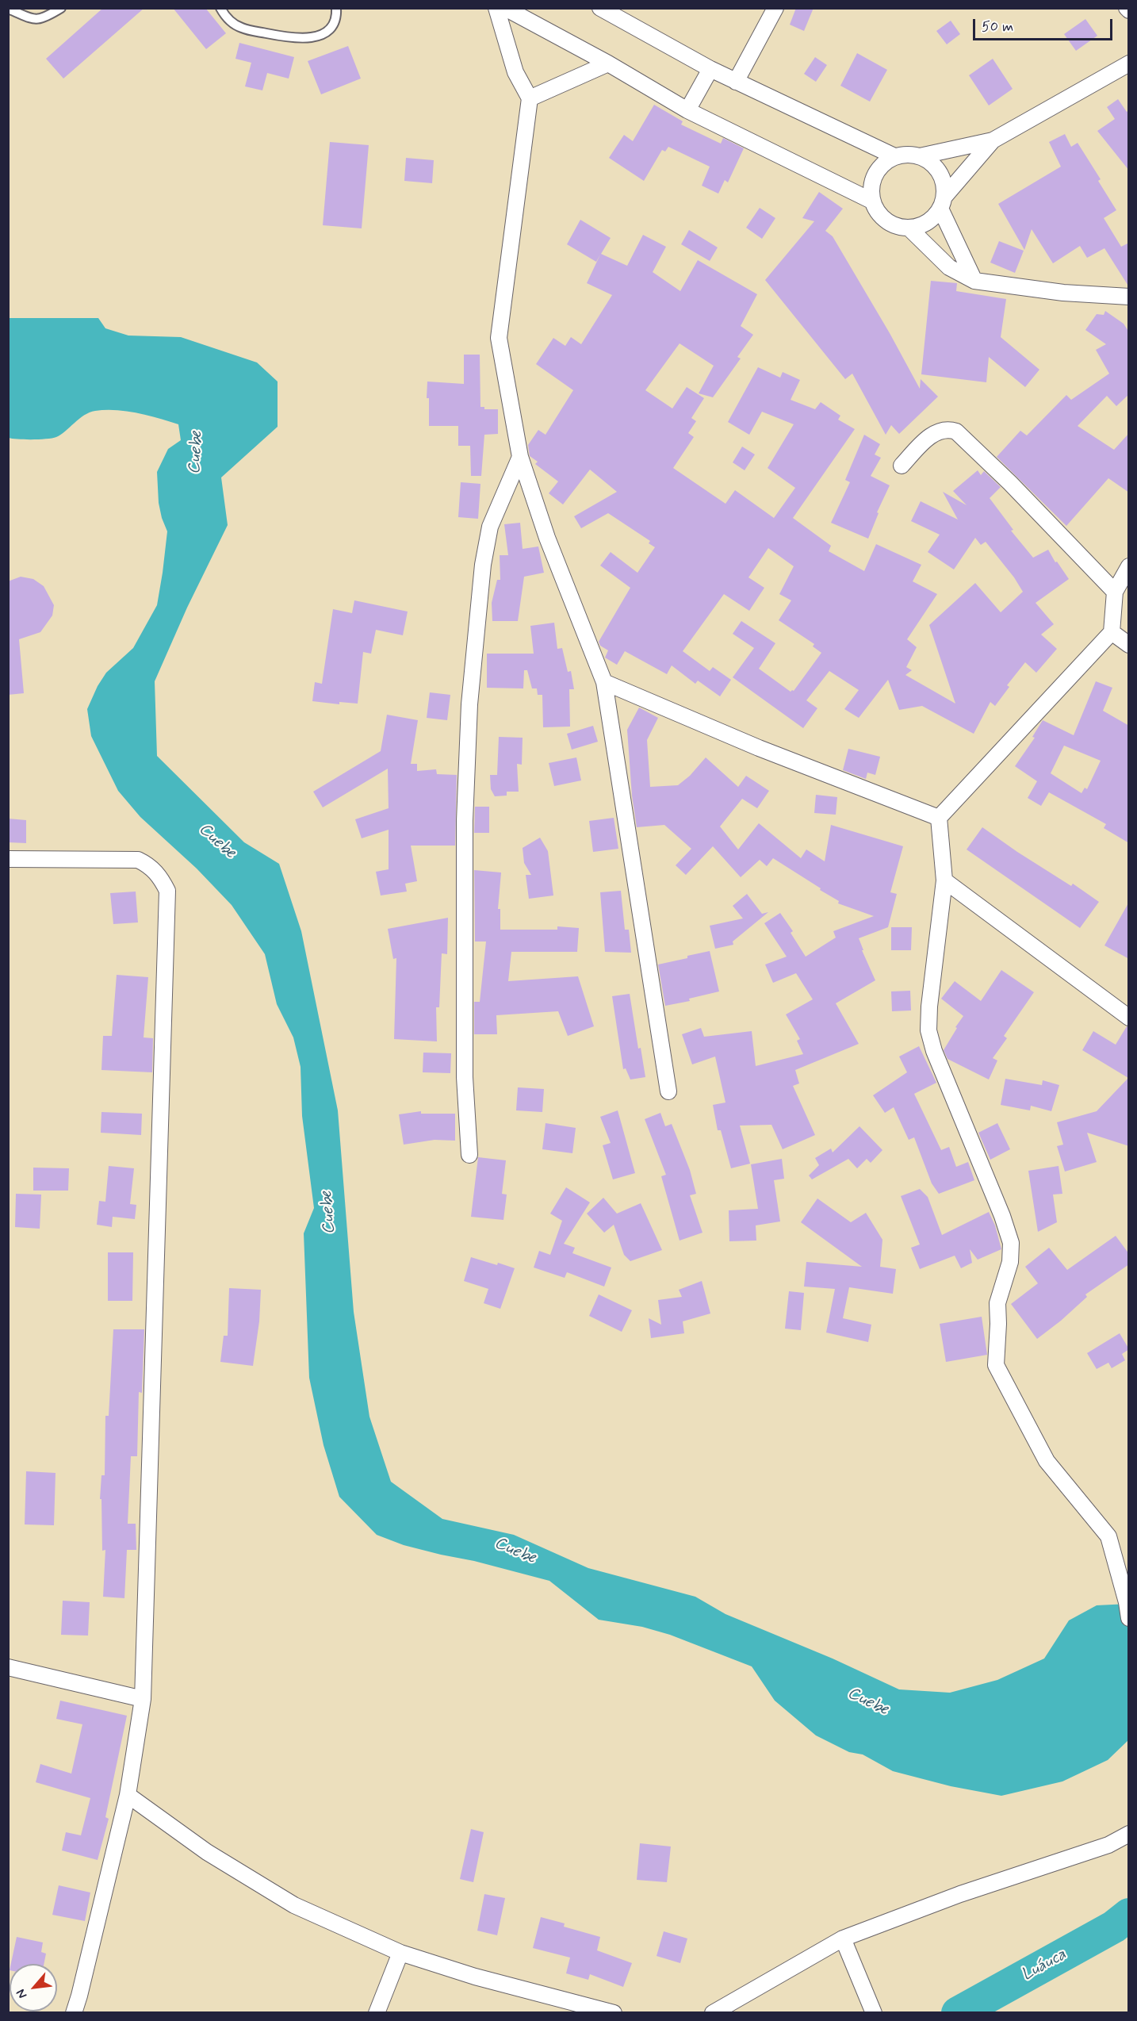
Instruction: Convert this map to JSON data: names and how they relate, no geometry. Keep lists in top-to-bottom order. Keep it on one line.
{"water":["Cuebe","Luáuca"],"scale_bar":"50 m","north":"bottom left"}
